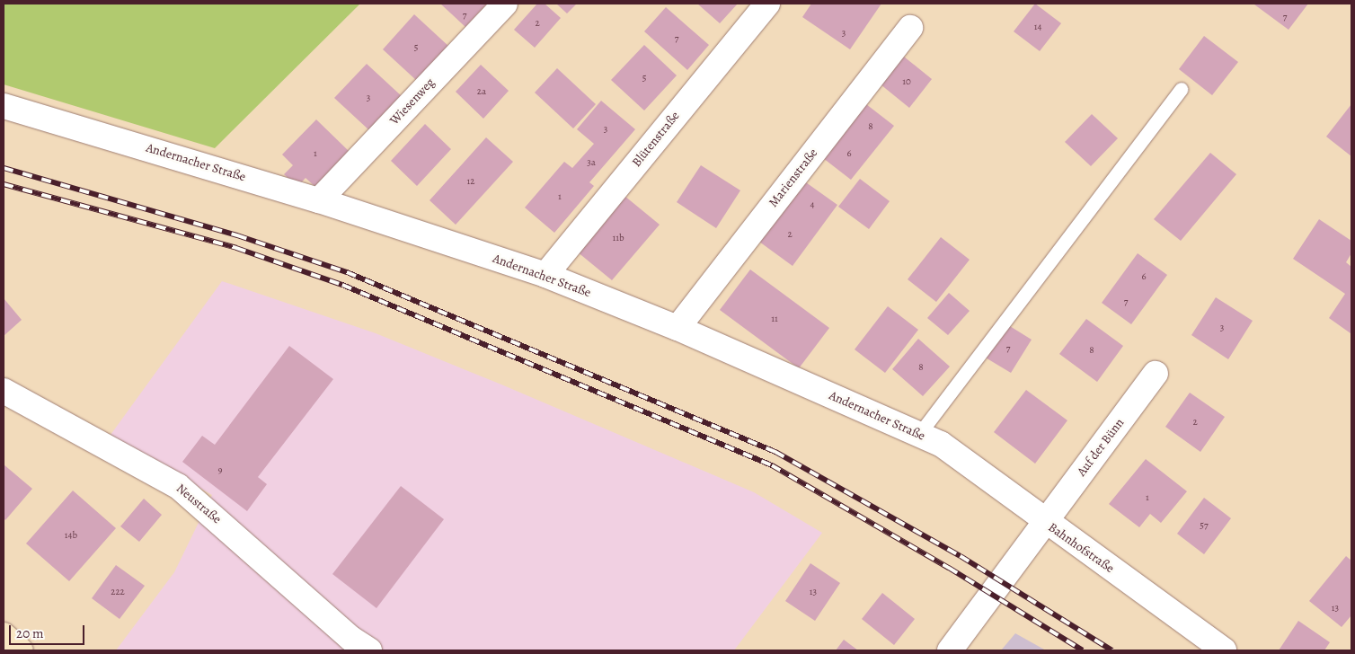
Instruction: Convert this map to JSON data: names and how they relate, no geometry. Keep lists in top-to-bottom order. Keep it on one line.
{"streets":{"street":["Wiesenweg","Blütenstraße","Andernacher Straße","Marienstraße","Auf der Bünn","Neustraße","Bahnhofstraße"]},"crossings":[["Wiesenweg","Andernacher Straße"],["Blütenstraße","Andernacher Straße"],["Andernacher Straße","Marienstraße"],["Andernacher Straße","Auf der Bünn"],["Andernacher Straße","Bahnhofstraße"],["Auf der Bünn","Bahnhofstraße"]],"house_numbers":["7","7","2","14","3","7","5","5","10","2a","3","8","3","1","6","3a","12","1","4","2","11b","6","7","11","3","7","8","8","2","9","1","57","14b","222","13","13"],"scale_bar":"20 m"}
